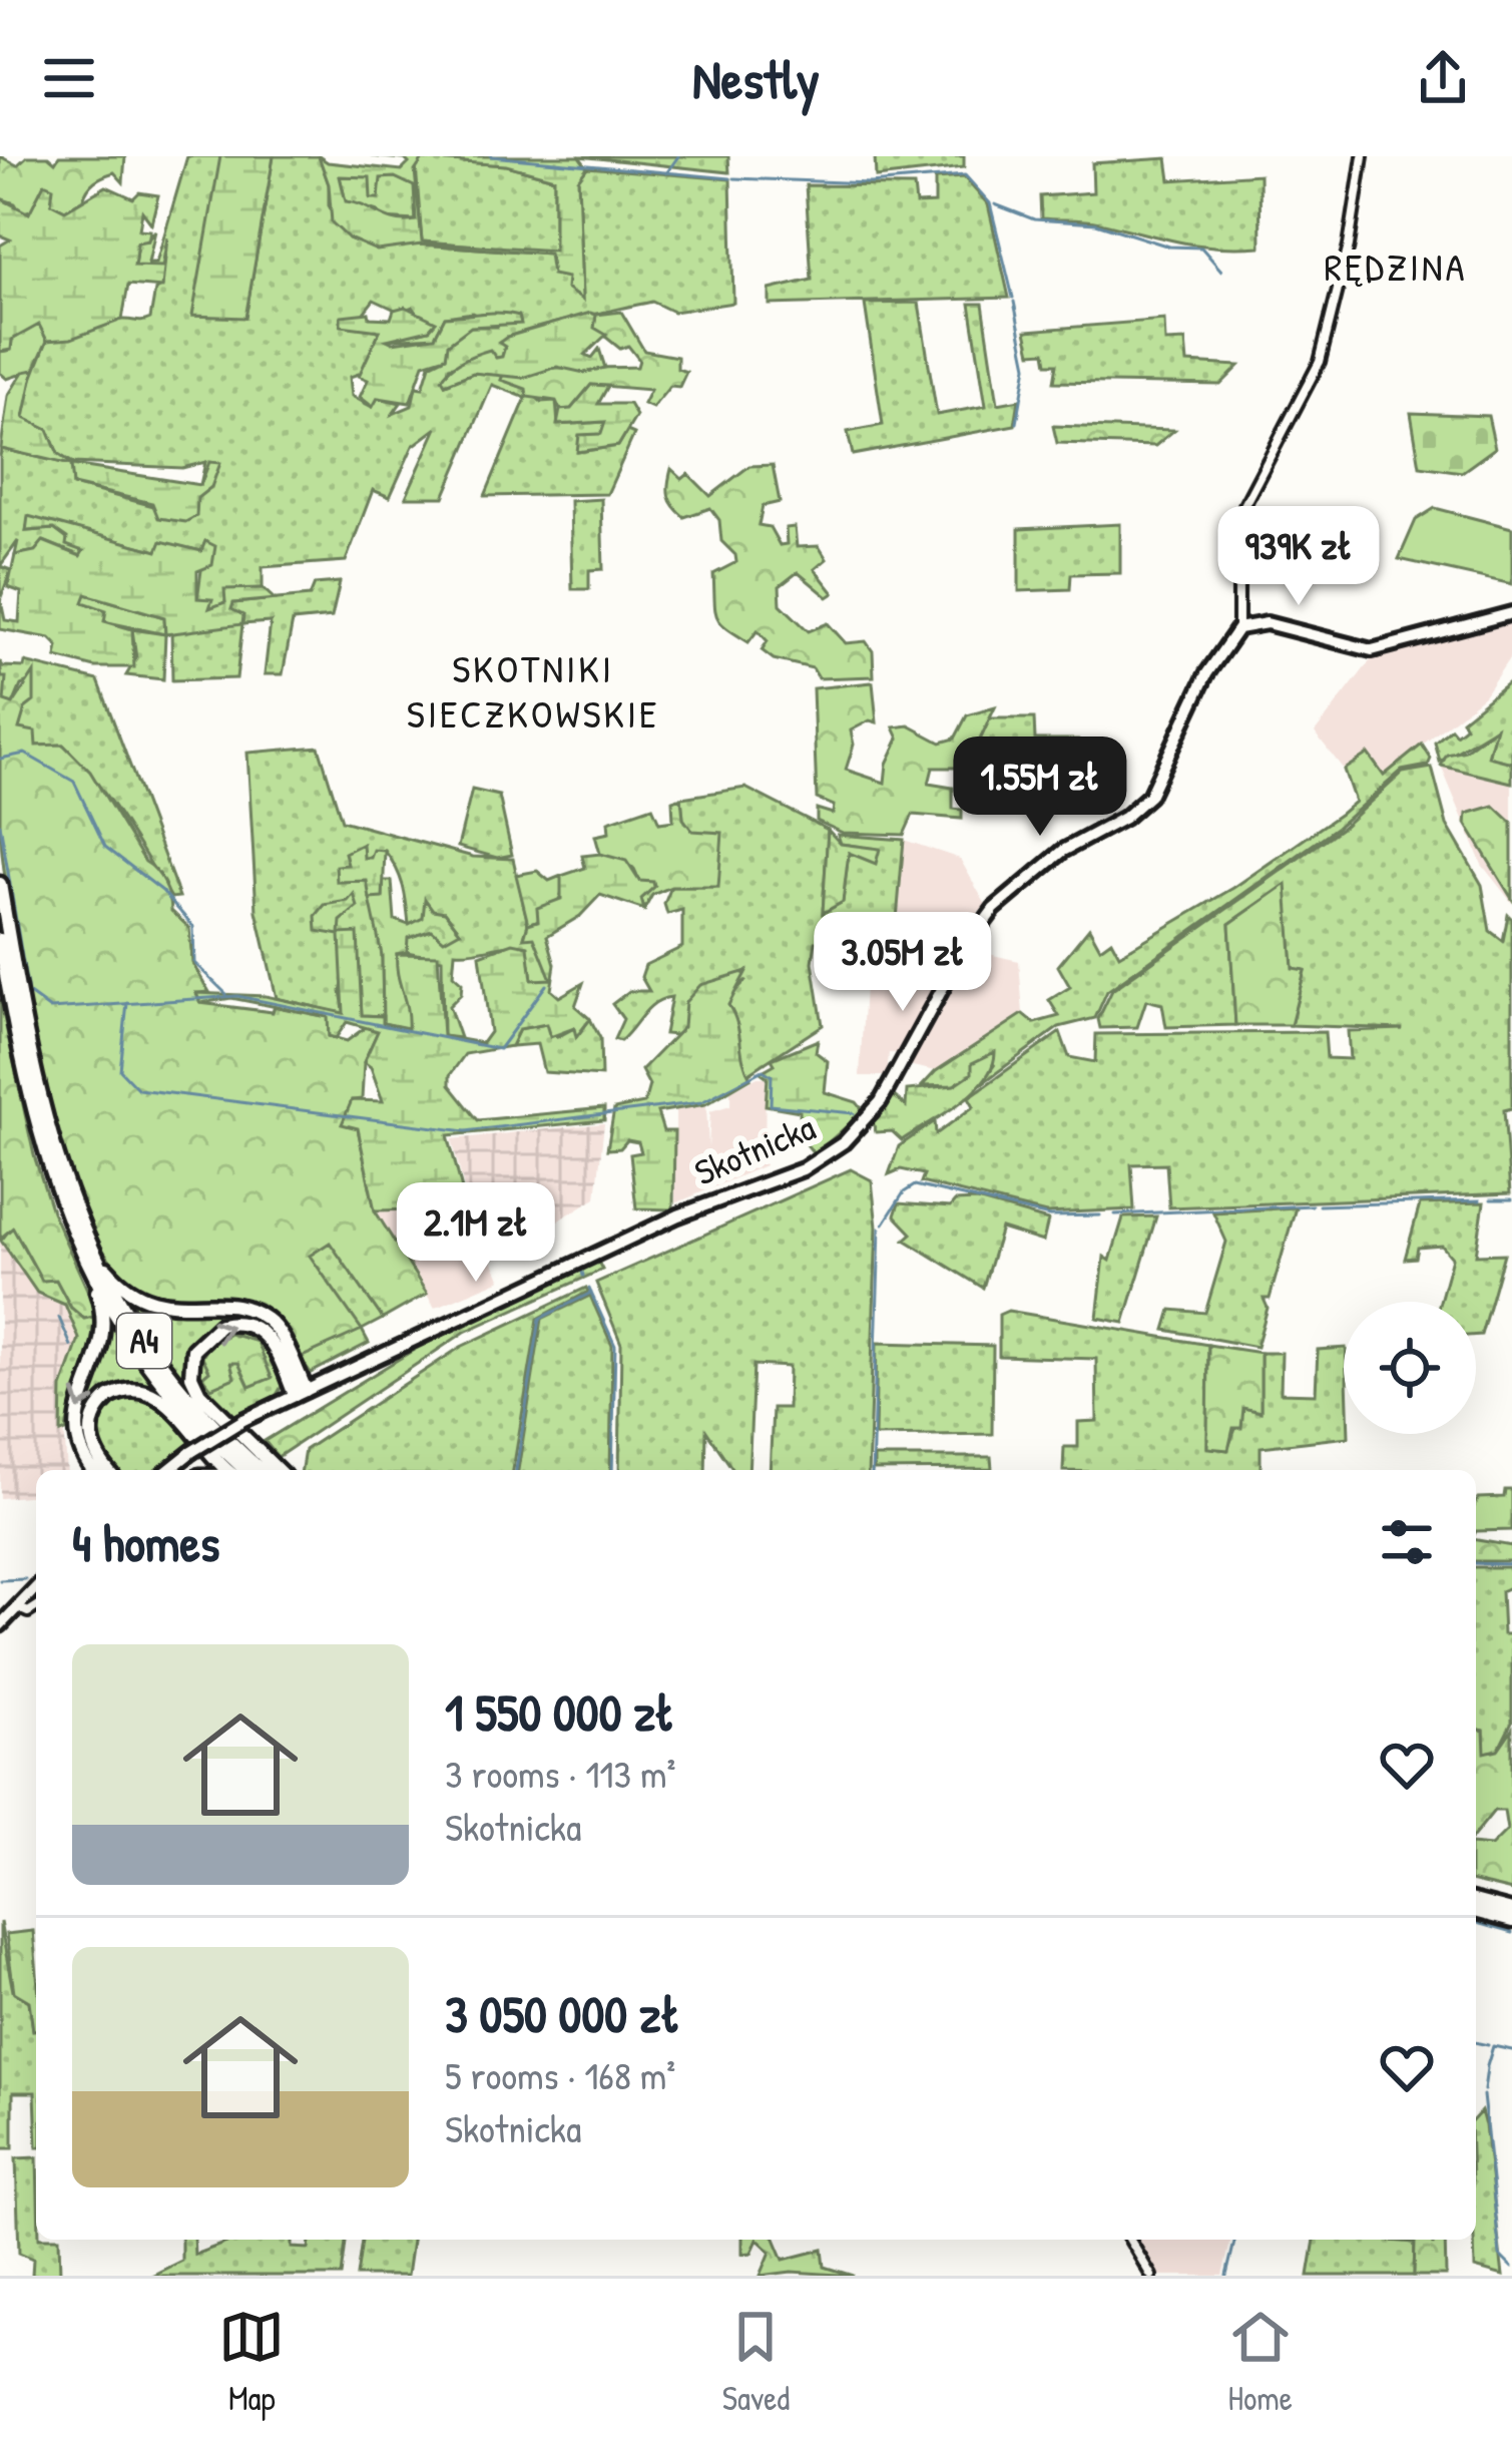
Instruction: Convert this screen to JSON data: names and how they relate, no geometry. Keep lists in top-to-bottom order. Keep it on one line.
{"streets":{"highway":["A4"],"main road":["Skotnicka"]},"districts":["RĘDZINA","SKOTNIKI SIECZKOWSKIE"],"page":{"header":"Nestly","price":["939K zł","1.55M zł","3.05M zł","2.1M zł"],"heading":"4 homes","list":[{"name":"1 550 000 zł","note":"3 rooms · 113 m² · Skotnicka"},{"name":"3 050 000 zł","note":"5 rooms · 168 m² · Skotnicka"}],"tabs":["Map","Saved","Home"]}}
